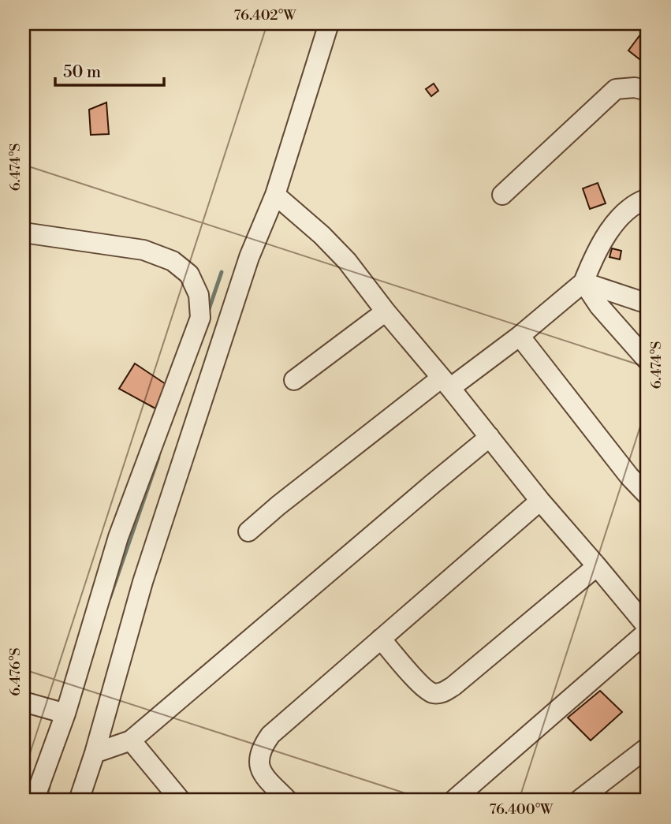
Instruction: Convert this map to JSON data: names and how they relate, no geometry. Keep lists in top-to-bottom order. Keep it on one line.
{"scale_bar":"50 m","coordinates":["76.402°W","6.474°S","6.476°S","76.400°W"]}
